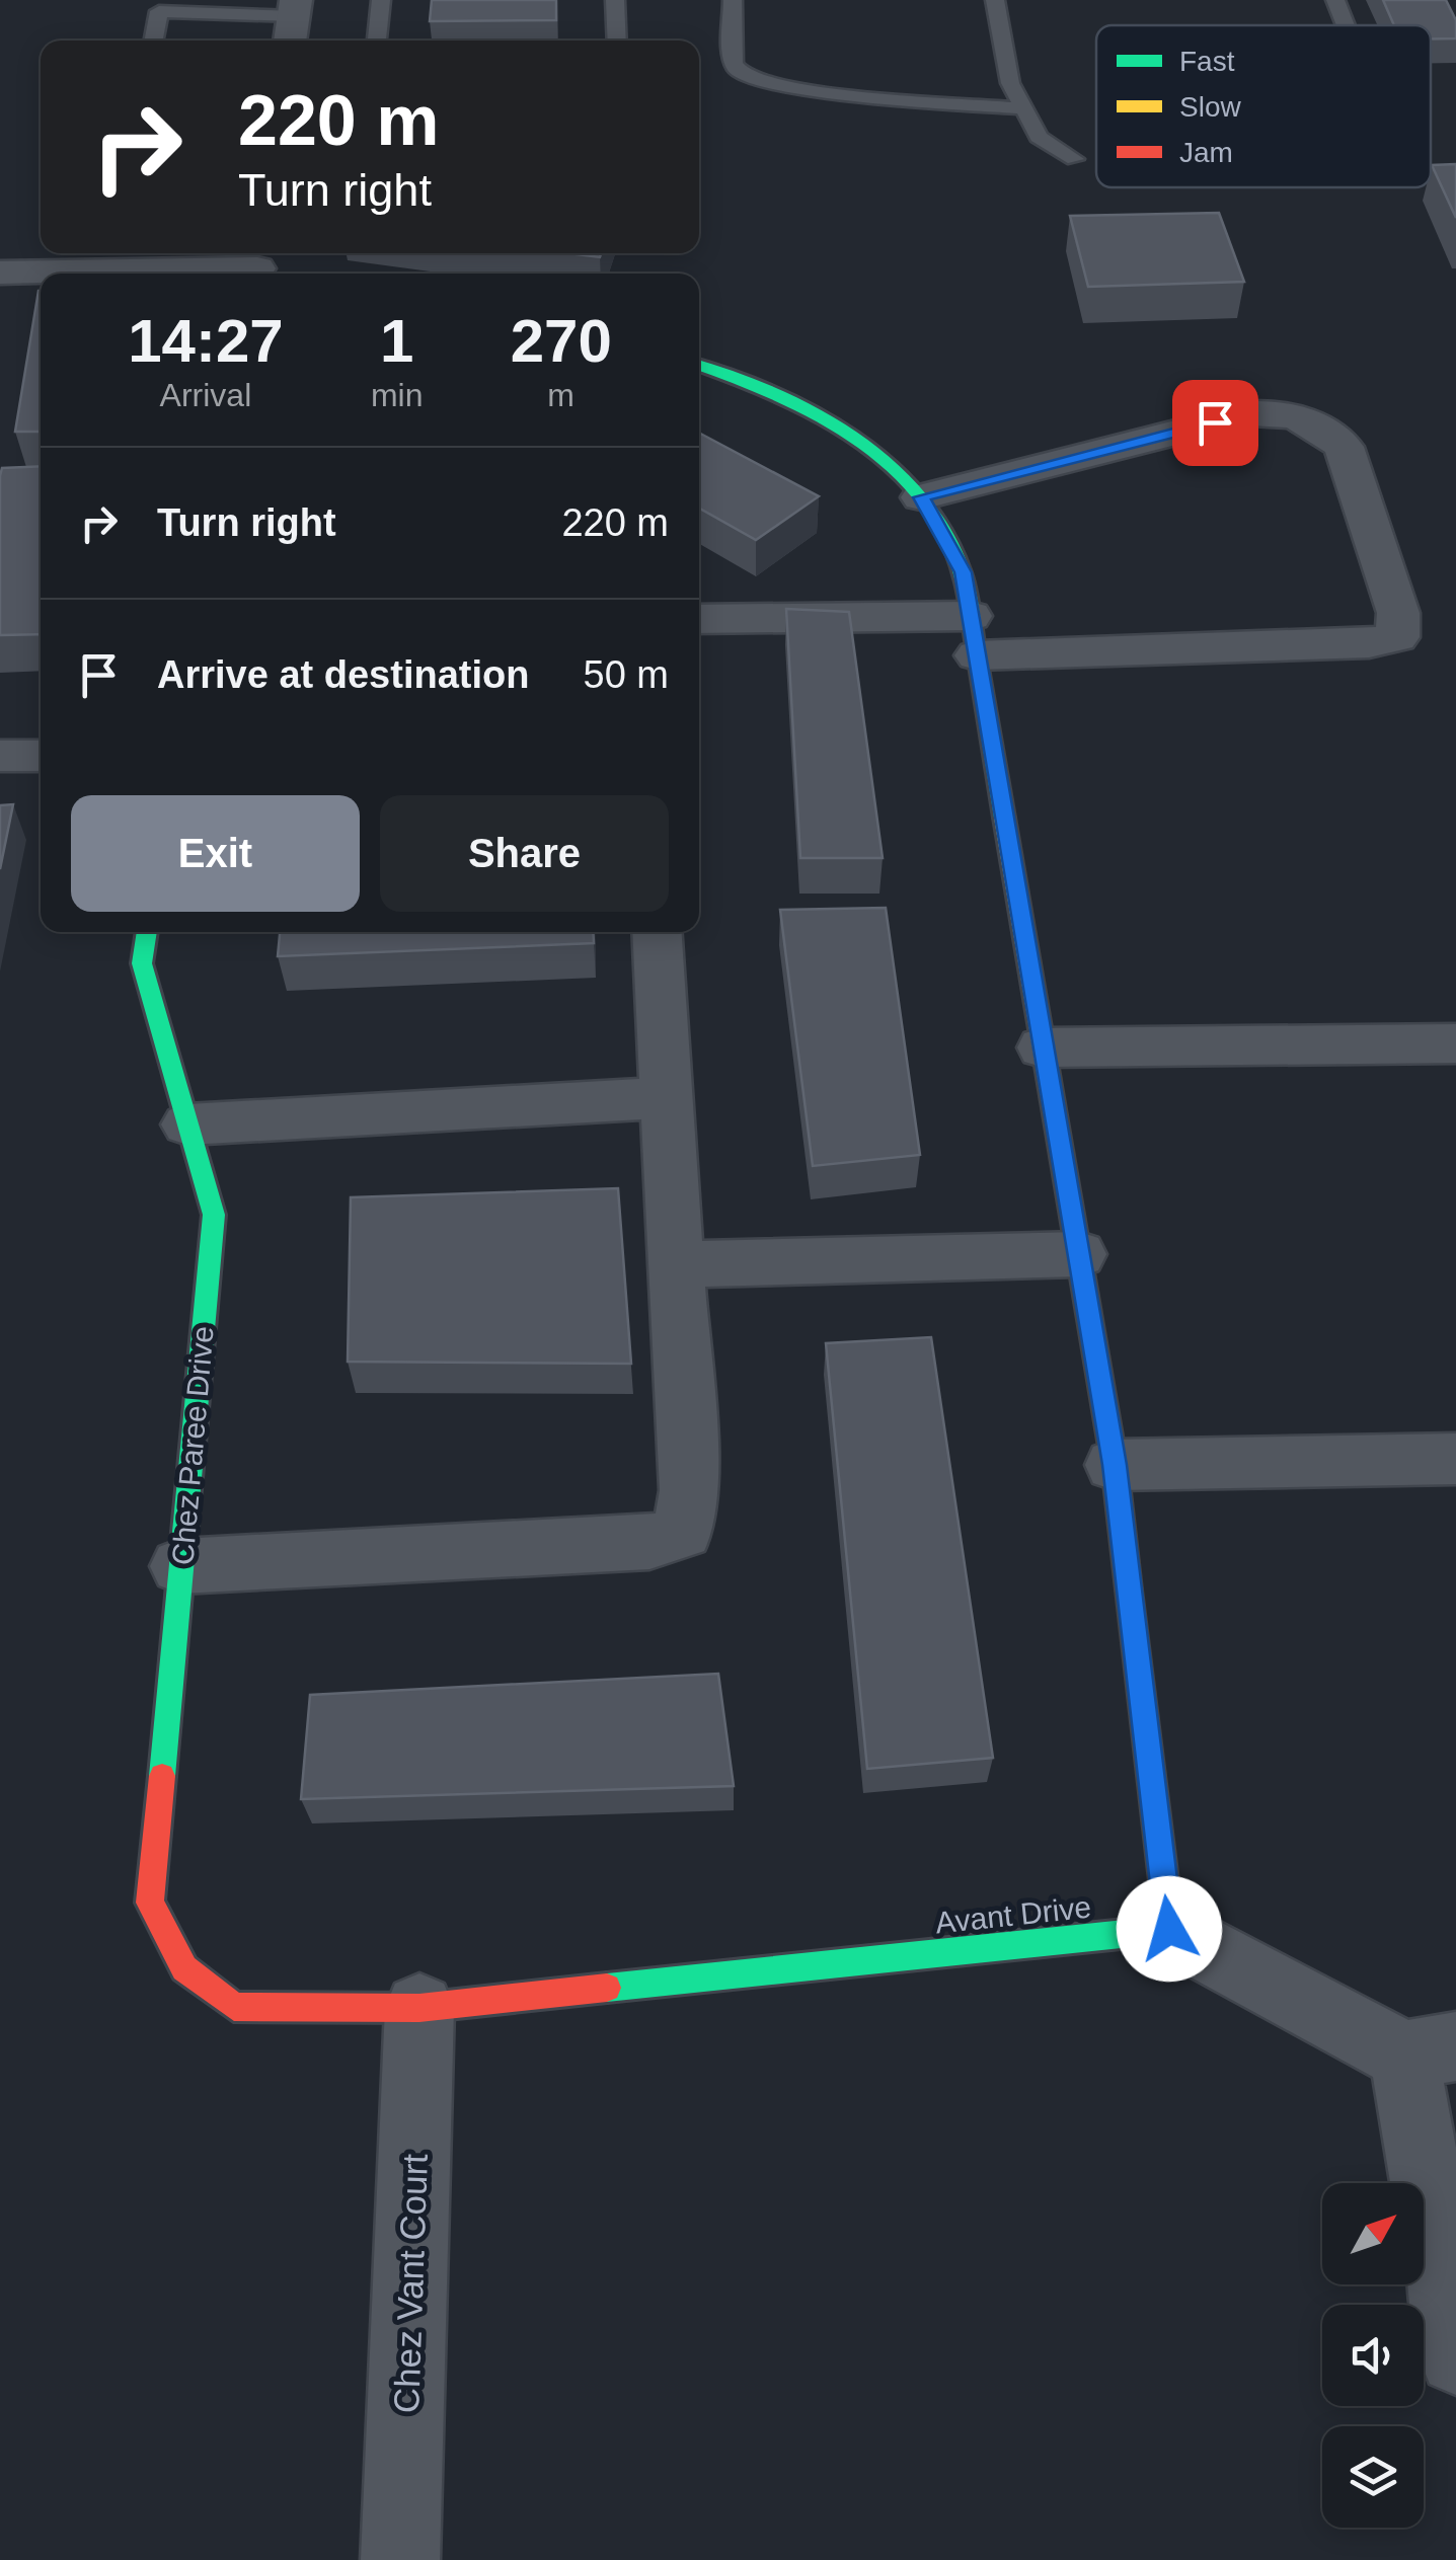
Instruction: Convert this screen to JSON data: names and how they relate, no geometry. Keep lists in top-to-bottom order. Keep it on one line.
{"streets":{"street":["Chez Paree Drive","Avant Drive","Chez Vant Court"]},"crossings":[["Chez Paree Drive","Avant Drive"],["Avant Drive","Chez Vant Court"]],"legend":["Fast","Slow","Jam"],"north":"top right","page":{"turn":["220 m","Turn right"],"eta":["14:27","Arrival","1","min","270","m"],"list":[{"name":"Turn right","value":"220 m"},{"name":"Arrive at destination","value":"50 m"}],"buttons":["Exit","Share"]}}
